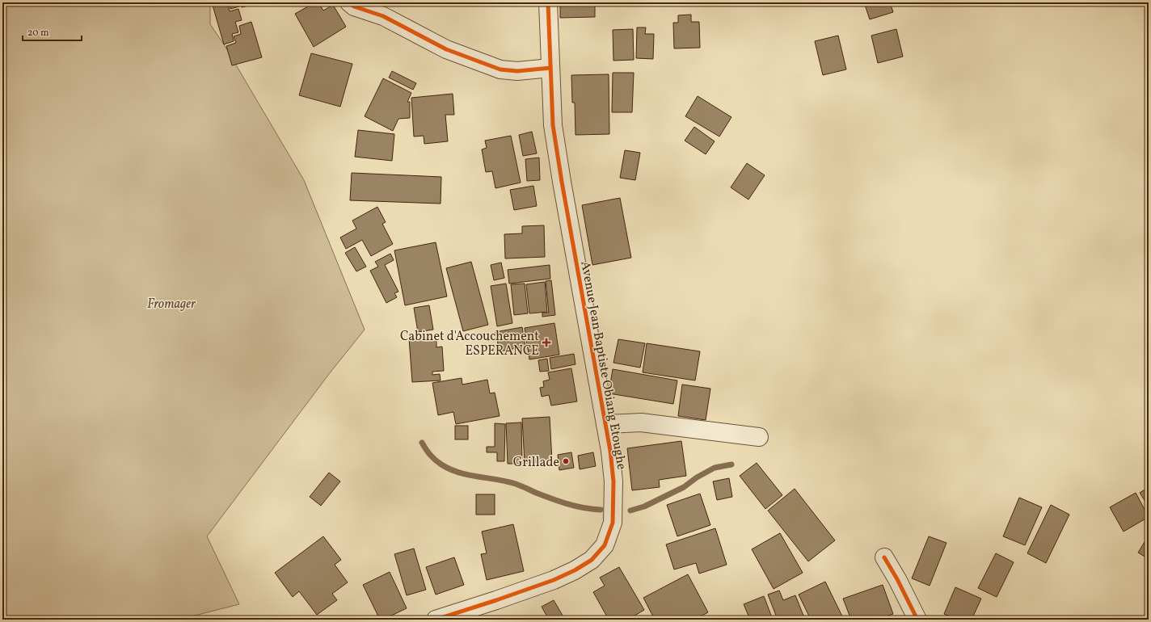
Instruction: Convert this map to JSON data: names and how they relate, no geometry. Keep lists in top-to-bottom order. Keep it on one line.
{"streets":{"street":["Avenue Jean Baptiste Obiang Etoughe"]},"parks":["Fromager"],"places":{"health":["Cabinet d'Accouchement ESPERANCE"],"other":["Grillade"]},"scale_bar":"20 m"}
